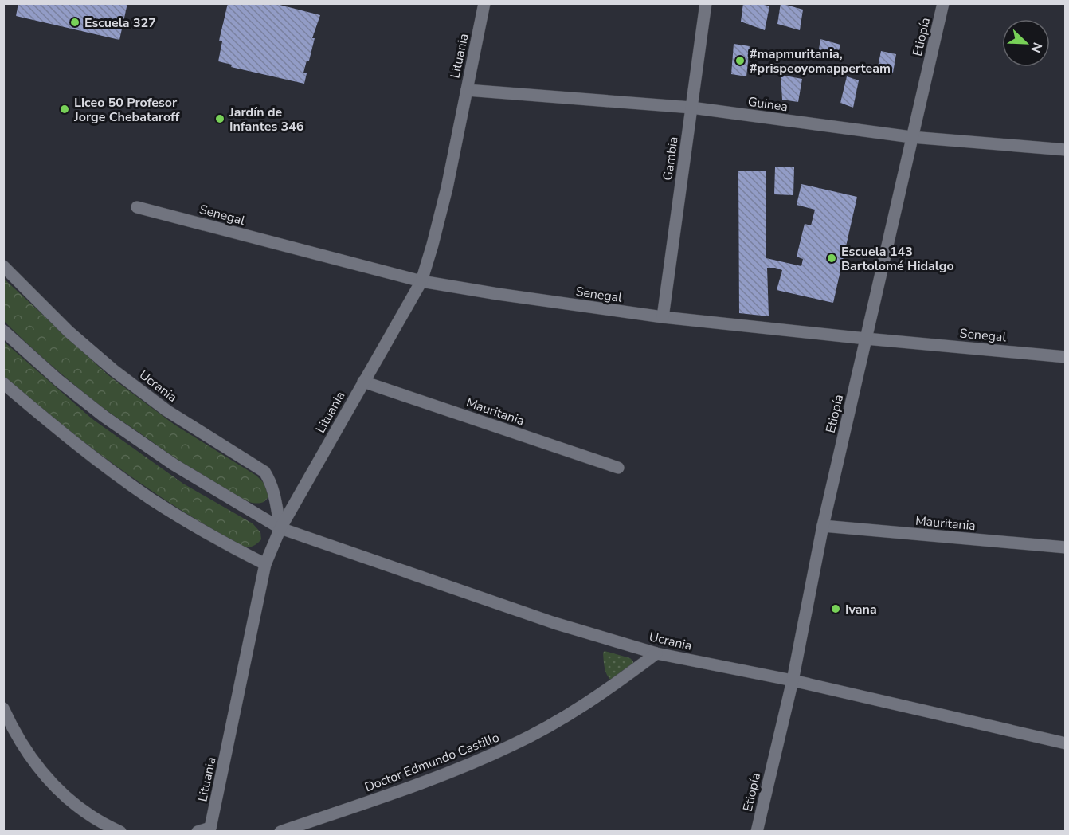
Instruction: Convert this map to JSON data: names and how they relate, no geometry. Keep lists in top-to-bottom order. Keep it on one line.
{"streets":{"street":["Etiopía","Lituania","Guinea","Gambia","Senegal","Ucrania","Mauritania","Doctor Edmundo Castillo"]},"crossings":[["Etiopía","Guinea"],["Etiopía","Senegal"],["Etiopía","Ucrania"],["Etiopía","Mauritania"],["Lituania","Guinea"],["Lituania","Senegal"],["Lituania","Ucrania"],["Lituania","Mauritania"],["Guinea","Gambia"],["Gambia","Senegal"],["Ucrania","Doctor Edmundo Castillo"]],"places":["Escuela 327","#mapmuritania, #prispeoyomapperteam","Liceo 50 Profesor Jorge Chebataroff","Jardín de Infantes 346","Escuela 143 Bartolomé Hidalgo","Ivana"],"north":"bottom right"}
